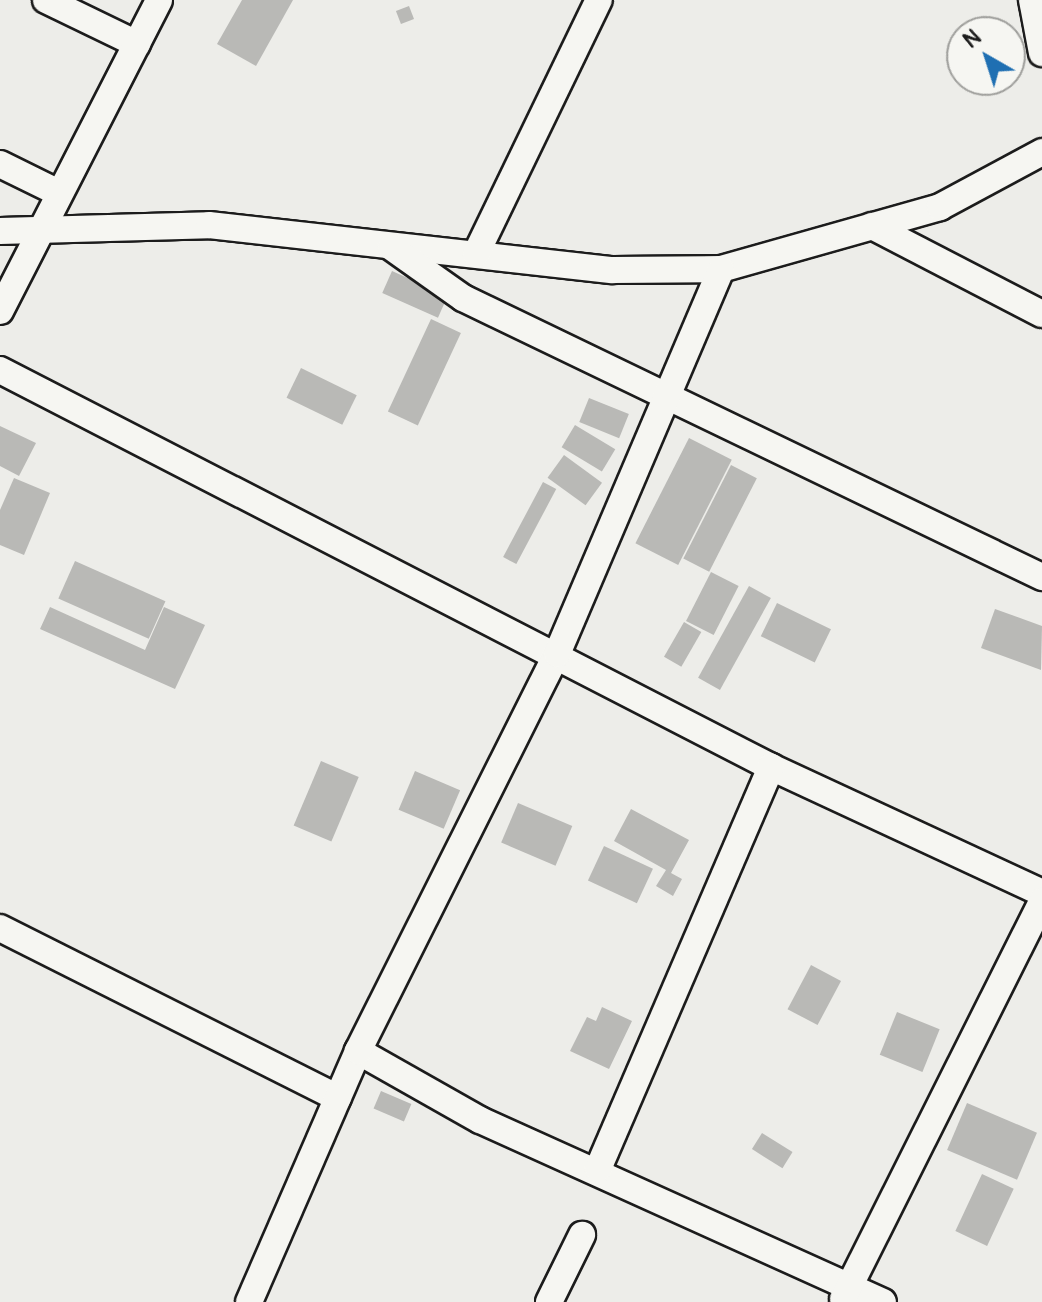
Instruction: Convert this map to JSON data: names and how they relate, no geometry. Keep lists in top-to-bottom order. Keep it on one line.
{"north":"top left"}
